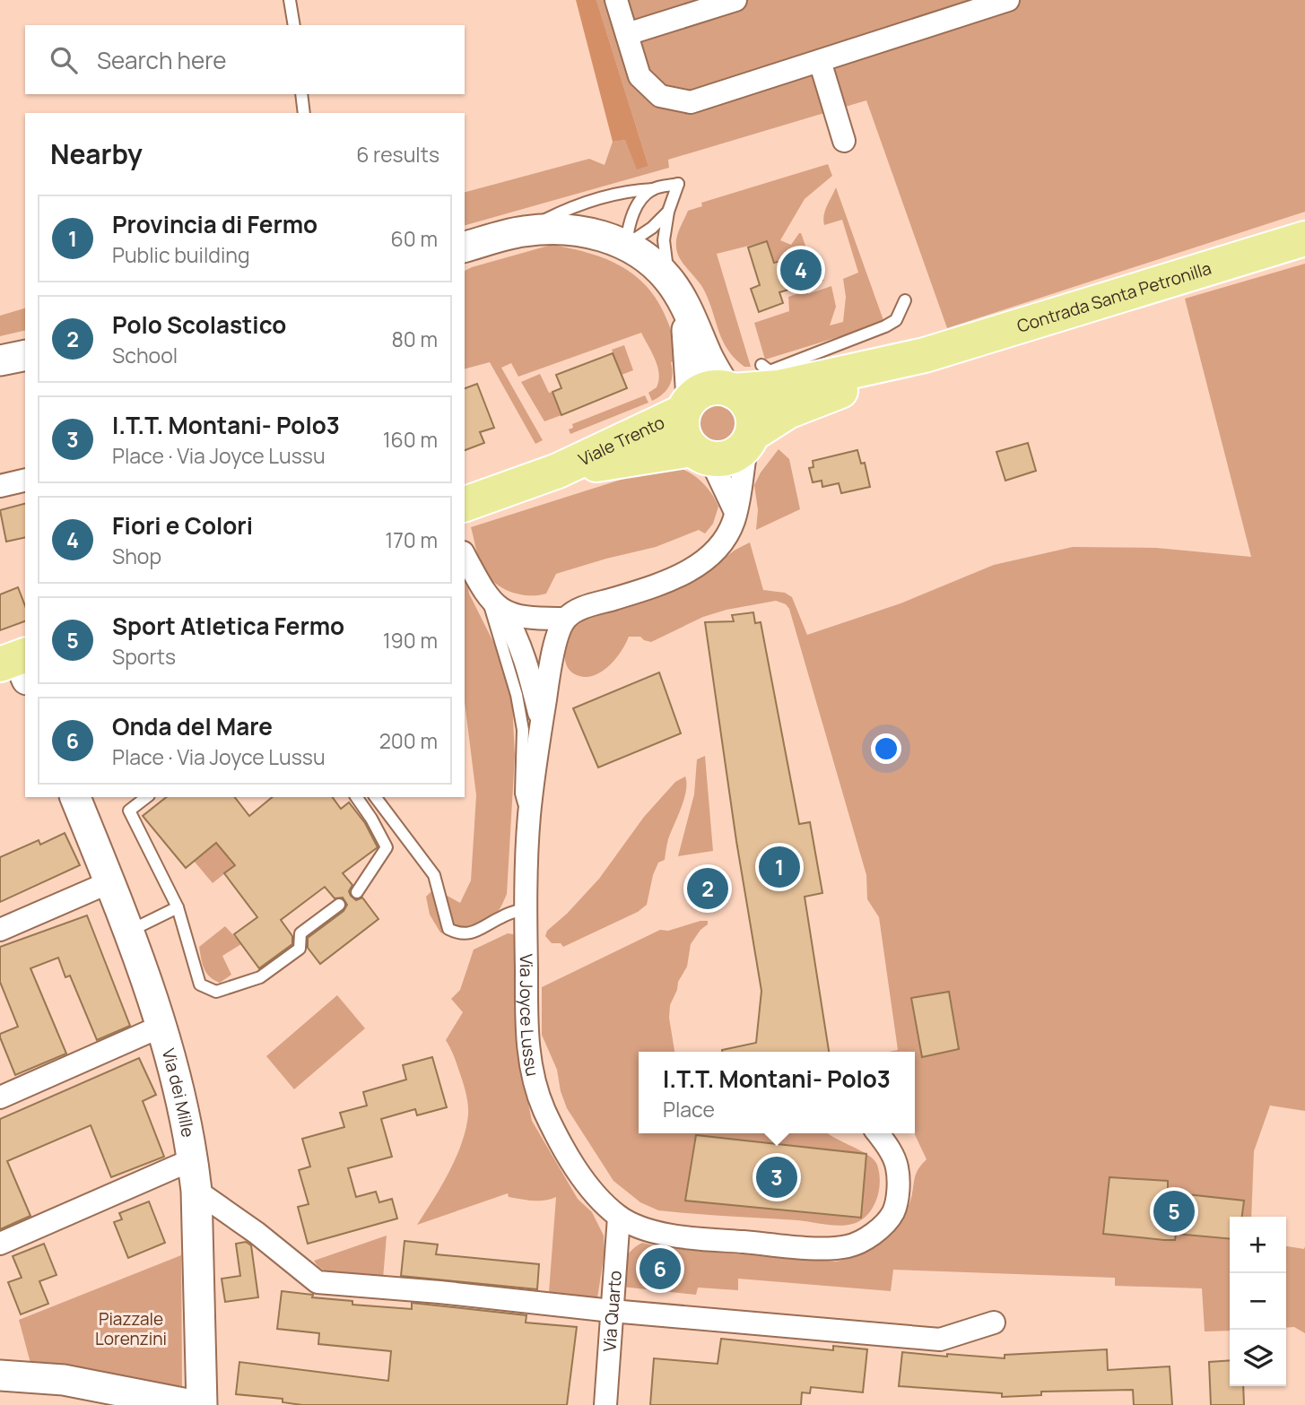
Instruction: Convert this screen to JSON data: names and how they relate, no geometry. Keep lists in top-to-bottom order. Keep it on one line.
{"streets":{"main road":["Contrada Santa Petronilla","Viale Trento","Via dei Mille"],"street":["Via Joyce Lussu","Via Quarto"]},"crossings":[["Contrada Santa Petronilla","Viale Trento"],["Via Joyce Lussu","Via Quarto"]],"parks":["Piazzale Lorenzini"],"page":{"search":"Search here","heading":["Nearby","6 results"],"list":[{"mark":"1","name":"Provincia di Fermo","note":"Public building","value":"60 m"},{"mark":"2","name":"Polo Scolastico","note":"School","value":"80 m"},{"mark":"3","name":"I.T.T. Montani- Polo3","note":"Place · Via Joyce Lussu","value":"160 m"},{"mark":"4","name":"Fiori e Colori","note":"Shop","value":"170 m"},{"mark":"5","name":"Sport Atletica Fermo","note":"Sports","value":"190 m"},{"mark":"6","name":"Onda del Mare","note":"Place · Via Joyce Lussu","value":"200 m"}],"pins":["4","1","2","3","5","6"],"popup":["I.T.T. Montani- Polo3","Place"],"map_buttons":["+","−"]}}
